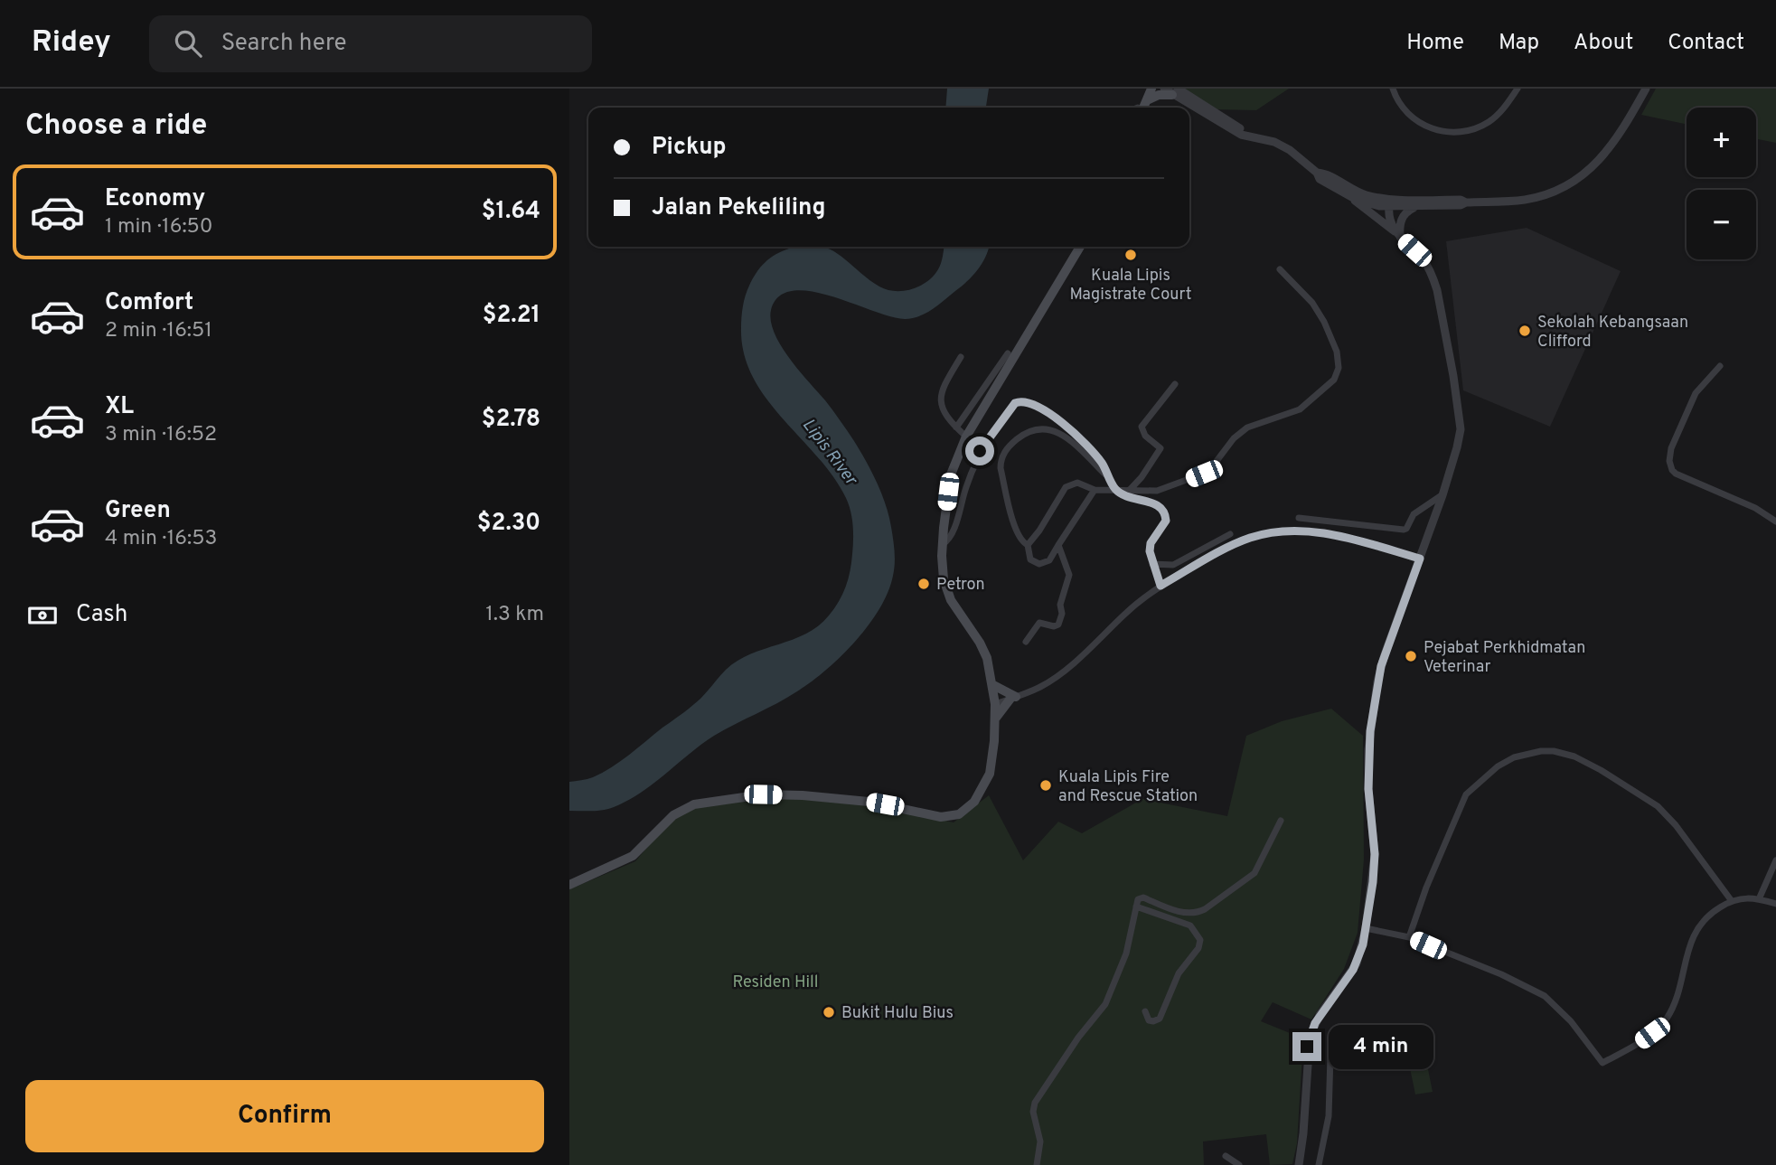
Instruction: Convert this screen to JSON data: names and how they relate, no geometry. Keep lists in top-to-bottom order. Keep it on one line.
{"water":["Lipis River"],"parks":["Residen Hill"],"places":["Kuala Lipis Magistrate Court","Sekolah Kebangsaan Clifford","Petron","Pejabat Perkhidmatan Veterinar","Kuala Lipis Fire and Rescue Station","Bukit Hulu Bius"],"page":{"header":"Ridey","search":"Search here","nav":["Home","Map","About","Contact"],"heading":"Choose a ride","map_buttons":["+","−"],"banner":["Pickup","Jalan Pekeliling"],"list":[{"name":"Economy","note":"1 min · 16:50","value":"$1.64"},{"name":"Comfort","note":"2 min · 16:51","value":"$2.21"},{"name":"XL","note":"3 min · 16:52","value":"$2.78"},{"name":"Green","note":"4 min · 16:53","value":"$2.30"}],"pay":["Cash","1.3 km"],"bubble":"4 min","buttons":"Confirm"}}
